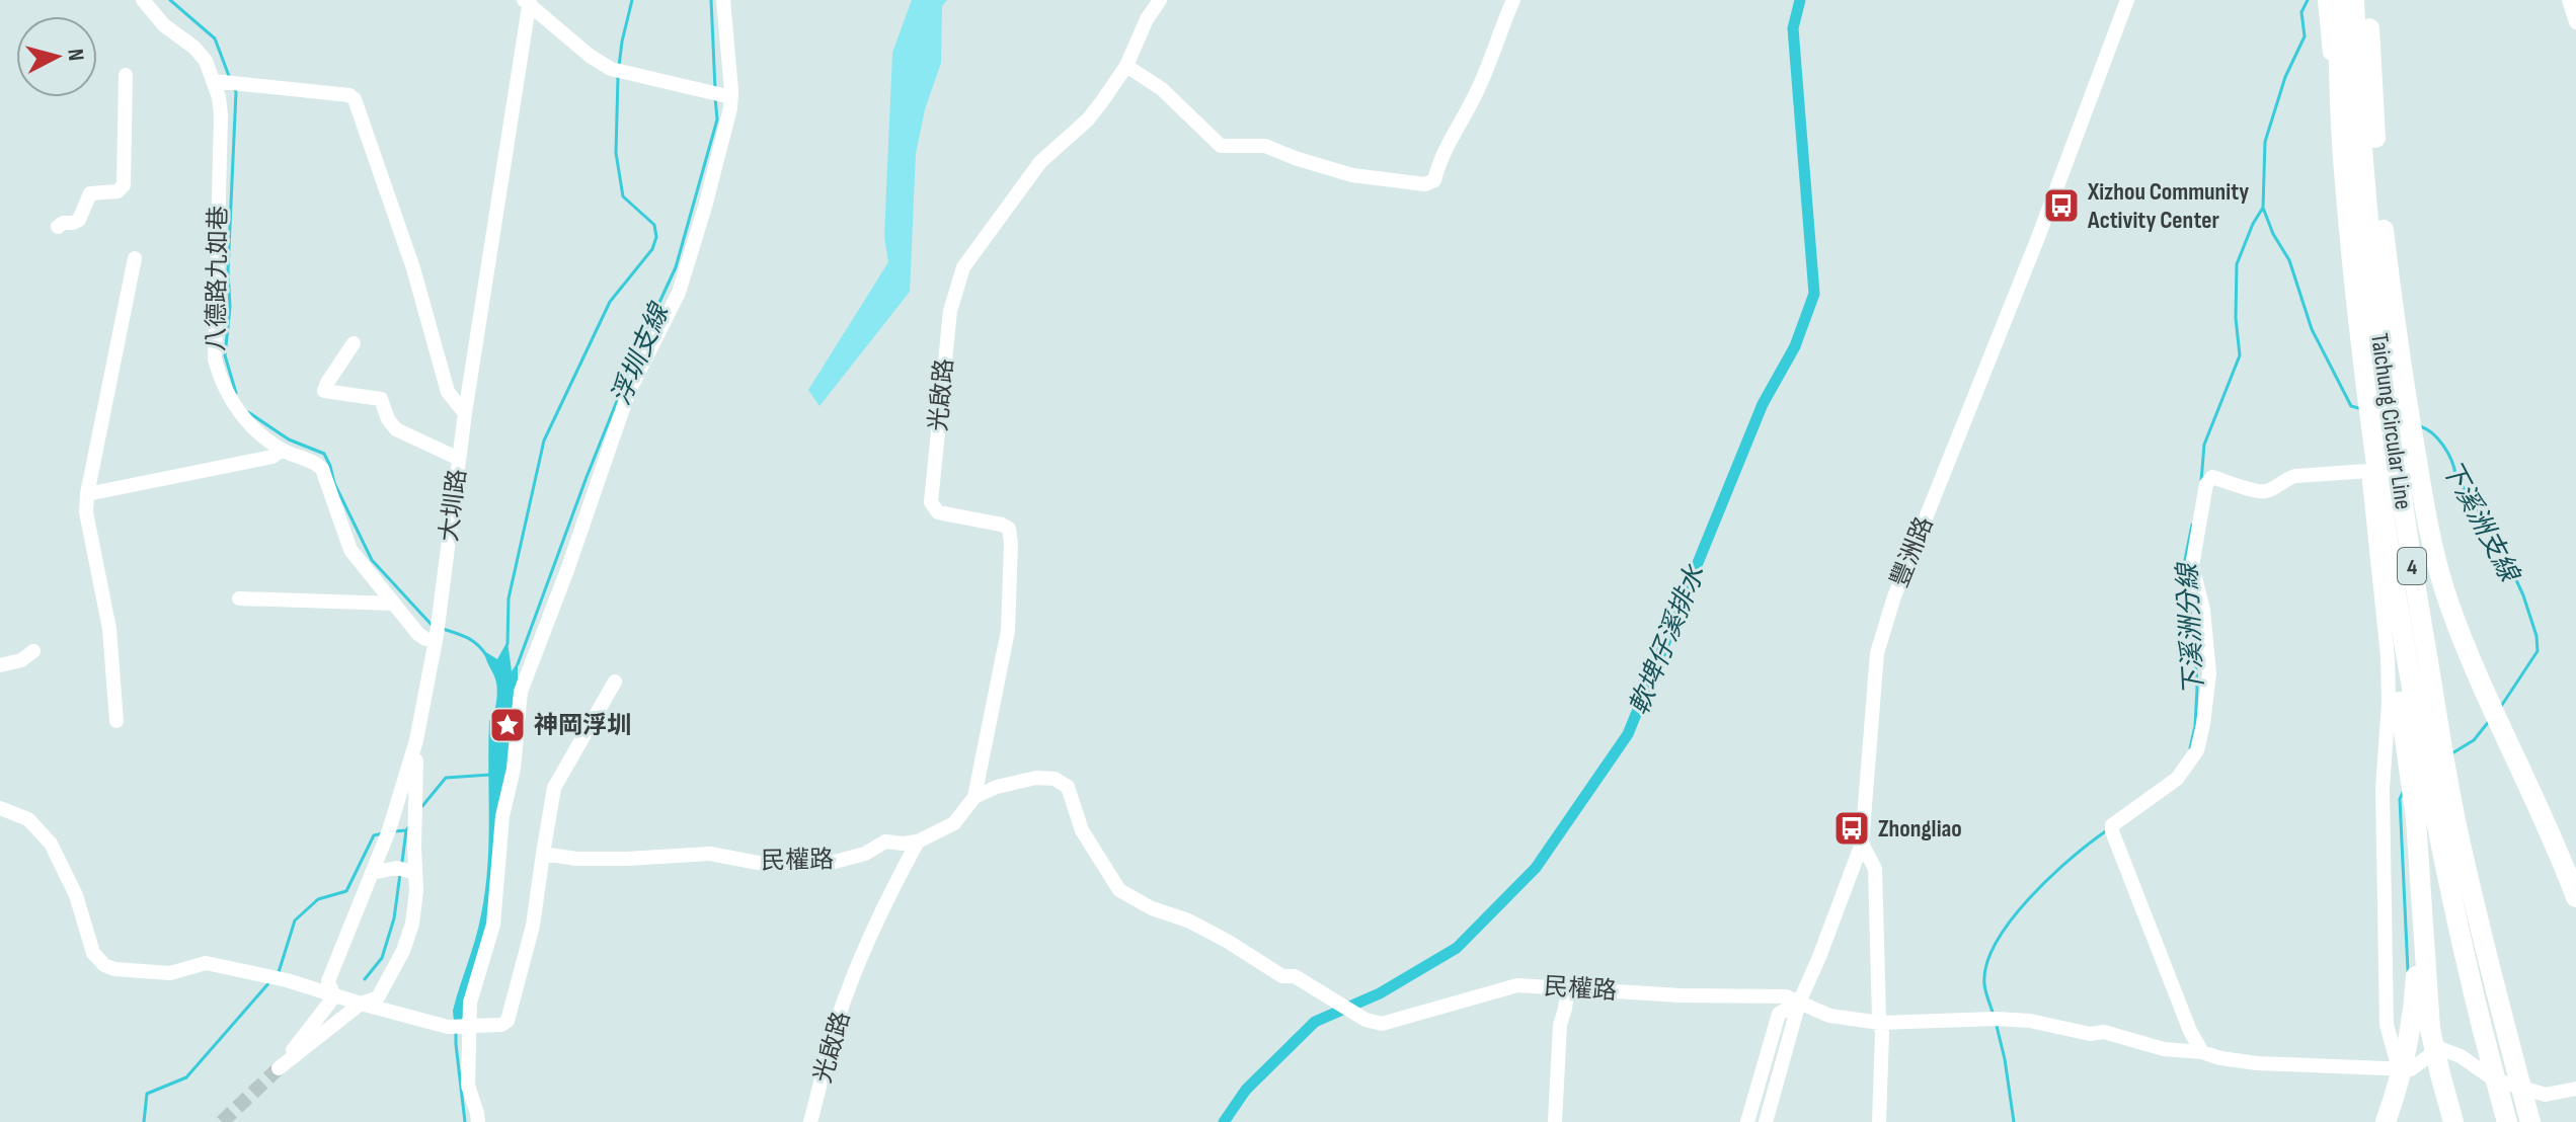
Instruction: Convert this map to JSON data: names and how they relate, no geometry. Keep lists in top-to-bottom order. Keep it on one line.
{"streets":{"highway":["Taichung Circular Line","4"],"street":["八德路九如巷","光啟路","大圳路","豐洲路","民權路"]},"crossings":[["八德路九如巷","大圳路"],["光啟路","民權路"],["豐洲路","民權路"]],"water":["浮圳支線","下溪洲支線","下溪洲分線","軟埤仔溪排水"],"places":{"bus stop":["Xizhou Community Activity Center","Zhongliao"],"place":["神岡浮圳"]},"north":"right"}
